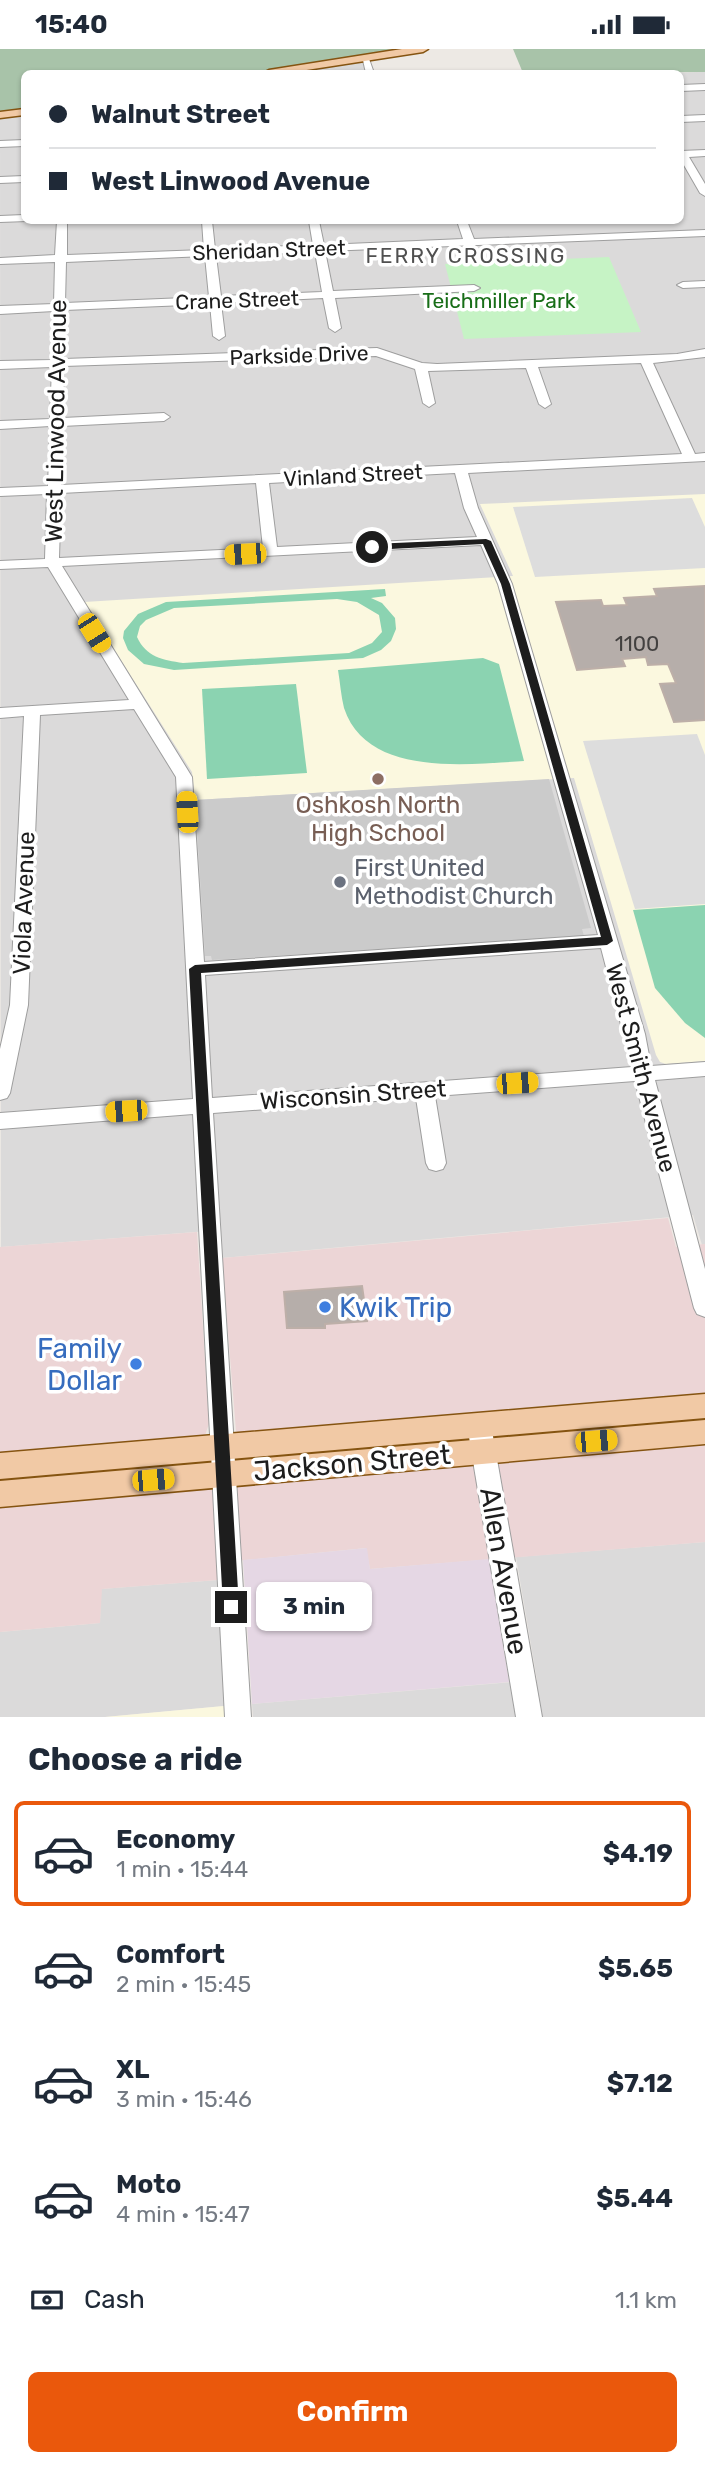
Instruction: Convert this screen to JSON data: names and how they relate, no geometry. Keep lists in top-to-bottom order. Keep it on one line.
{"streets":{"main road":["Jackson Street"],"street":["Sheridan Street","Crane Street","Parkside Drive","West Linwood Avenue","Vinland Street","Viola Avenue","West Smith Avenue","Wisconsin Street","Allen Avenue"]},"crossings":[["Sheridan Street","West Linwood Avenue"],["Crane Street","West Linwood Avenue"],["Parkside Drive","West Linwood Avenue"],["West Linwood Avenue","Vinland Street"],["West Linwood Avenue","Wisconsin Street"],["West Linwood Avenue","Jackson Street"],["Vinland Street","West Smith Avenue"],["West Smith Avenue","Wisconsin Street"],["Jackson Street","Allen Avenue"]],"districts":["FERRY CROSSING"],"parks":["Teichmiller Park"],"places":["Oshkosh North High School","First United Methodist Church","Kwik Trip","Family Dollar"],"house_numbers":["1100"],"page":{"status":"15:40","banner":["Walnut Street","West Linwood Avenue"],"bubble":"3 min","heading":"Choose a ride","list":[{"name":"Economy","note":"1 min · 15:44","value":"$4.19"},{"name":"Comfort","note":"2 min · 15:45","value":"$5.65"},{"name":"XL","note":"3 min · 15:46","value":"$7.12"},{"name":"Moto","note":"4 min · 15:47","value":"$5.44"}],"pay":["Cash","1.1 km"],"buttons":"Confirm"}}
